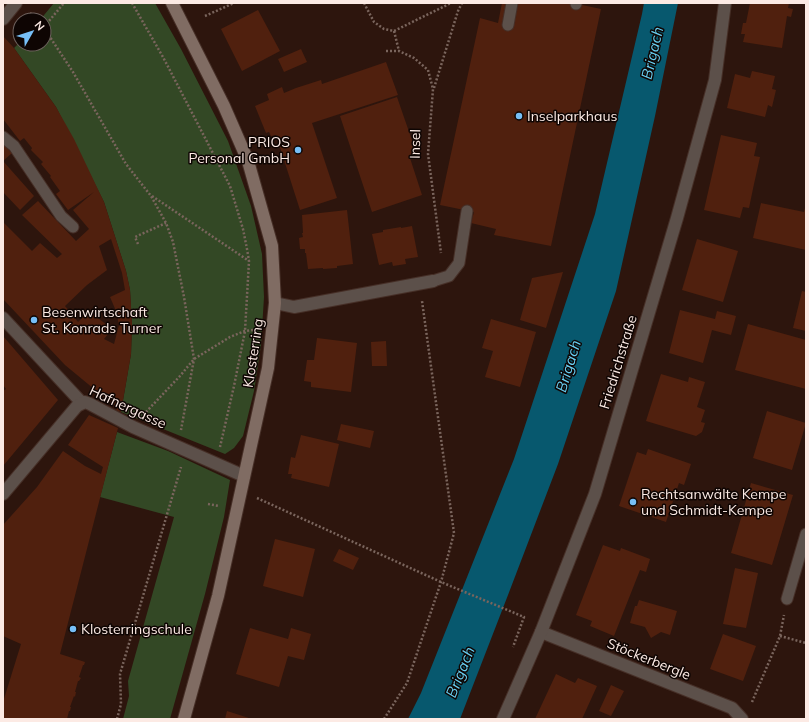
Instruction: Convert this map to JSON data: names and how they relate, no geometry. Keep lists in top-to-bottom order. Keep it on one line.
{"streets":{"main road":["Klosterring"],"street":["Friedrichstraße","Hafnergasse","Stöckerbergle"],"path":["Insel"]},"crossings":[["Klosterring","Hafnergasse"],["Friedrichstraße","Stöckerbergle"]],"water":["Brigach"],"places":["Inselparkhaus","PRIOS Personal GmbH","Besenwirtschaft St. Konrads Turner","Rechtsanwälte Kempe und Schmidt-Kempe","Klosterringschule"],"north":"top right"}
